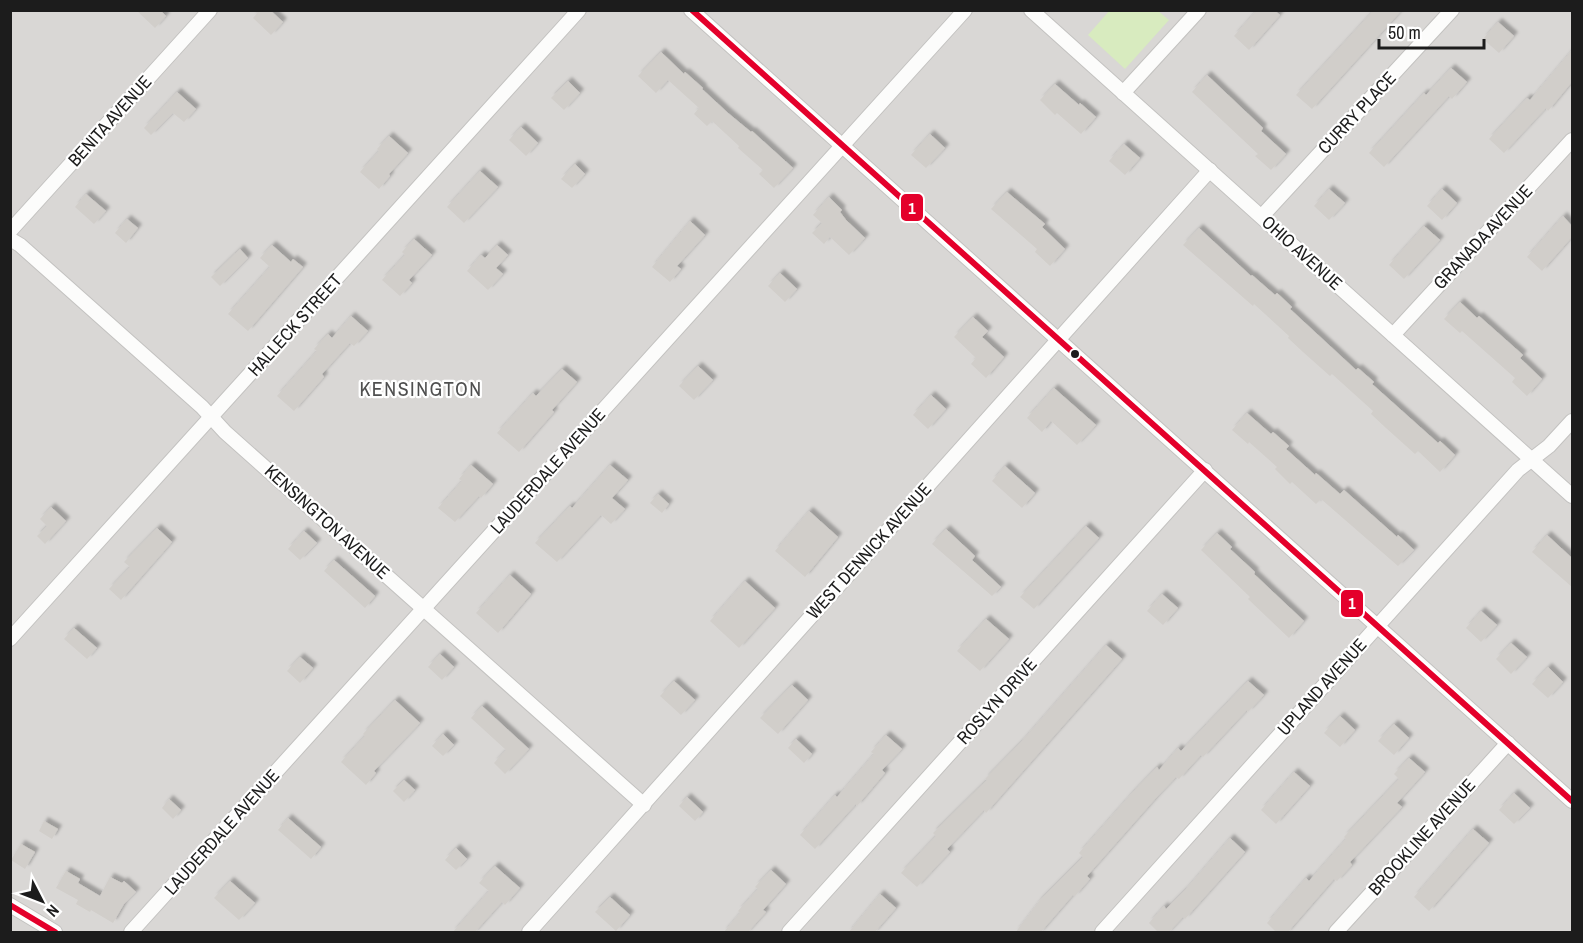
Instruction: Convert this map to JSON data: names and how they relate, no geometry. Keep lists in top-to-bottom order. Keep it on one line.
{"streets":{"street":["CURRY PLACE","BENITA AVENUE","GRANADA AVENUE","OHIO AVENUE","HALLECK STREET","LAUDERDALE AVENUE","KENSINGTON AVENUE","WEST DENNICK AVENUE","UPLAND AVENUE","ROSLYN DRIVE","BROOKLINE AVENUE"]},"crossings":[["CURRY PLACE","OHIO AVENUE"],["GRANADA AVENUE","OHIO AVENUE"],["OHIO AVENUE","WEST DENNICK AVENUE"],["OHIO AVENUE","UPLAND AVENUE"],["HALLECK STREET","KENSINGTON AVENUE"],["LAUDERDALE AVENUE","KENSINGTON AVENUE"],["KENSINGTON AVENUE","WEST DENNICK AVENUE"]],"districts":["KENSINGTON"],"lines":["transit line 1"],"scale_bar":"50 m","north":"bottom right"}
